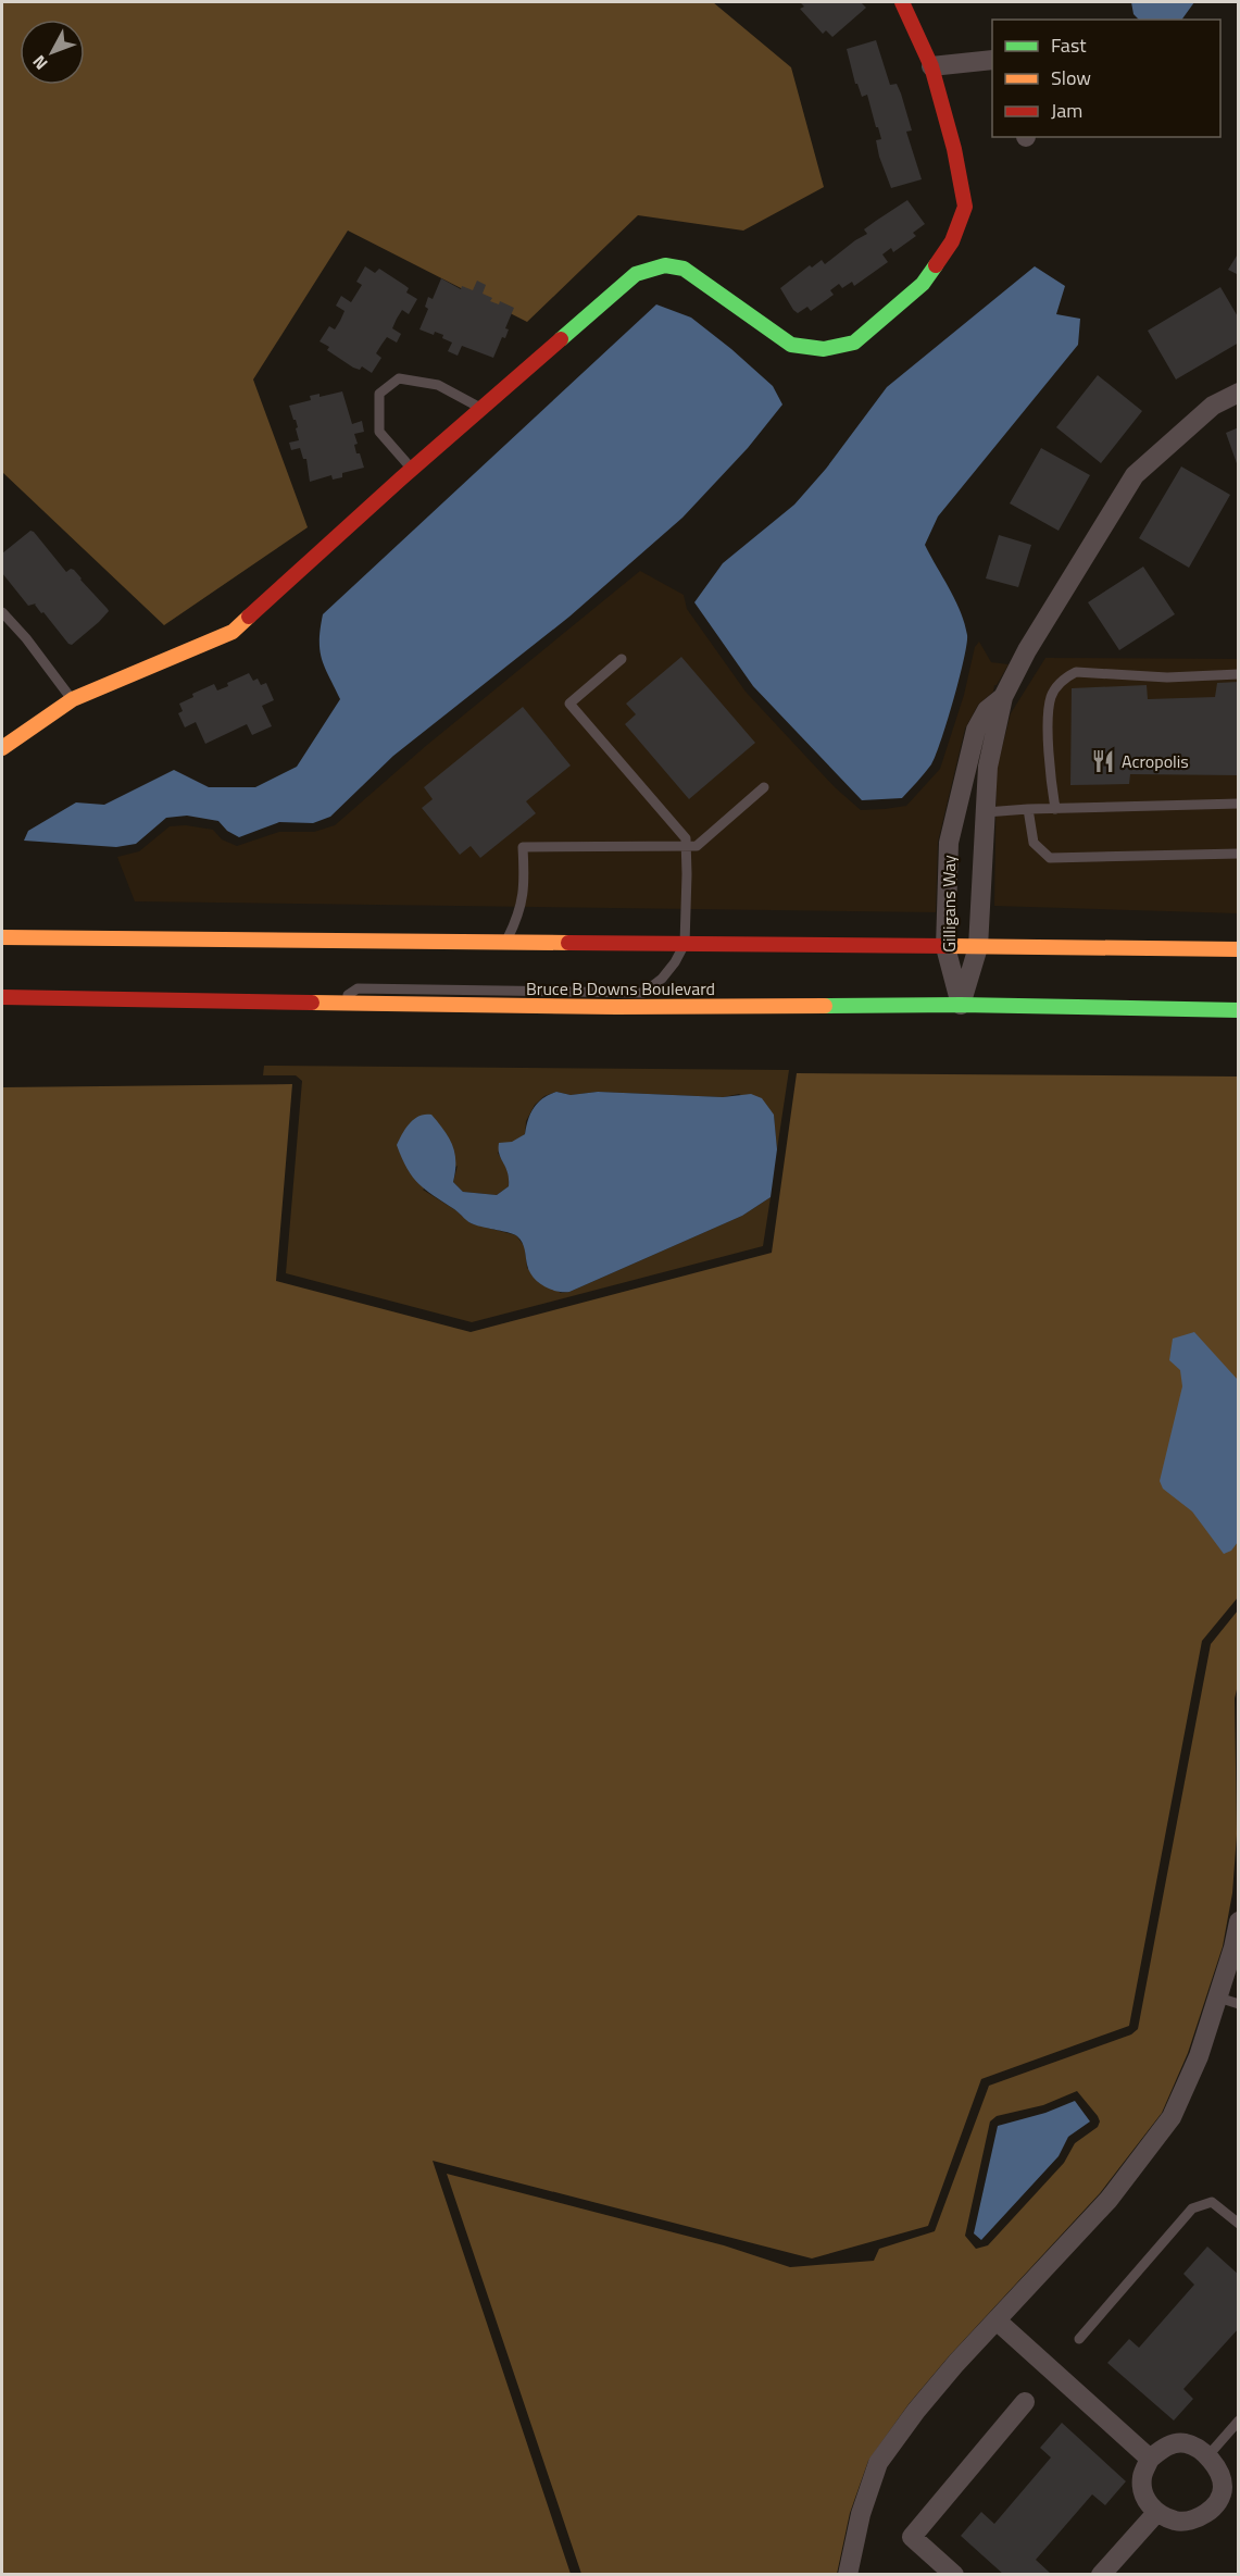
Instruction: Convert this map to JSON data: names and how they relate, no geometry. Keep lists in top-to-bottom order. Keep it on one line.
{"streets":{"main road":["Bruce B Downs Boulevard"],"street":["Gilligans Way"]},"crossings":[["Gilligans Way","Bruce B Downs Boulevard"]],"places":{"restaurant":["Acropolis"]},"legend":["Fast","Slow","Jam"],"north":"bottom left"}
